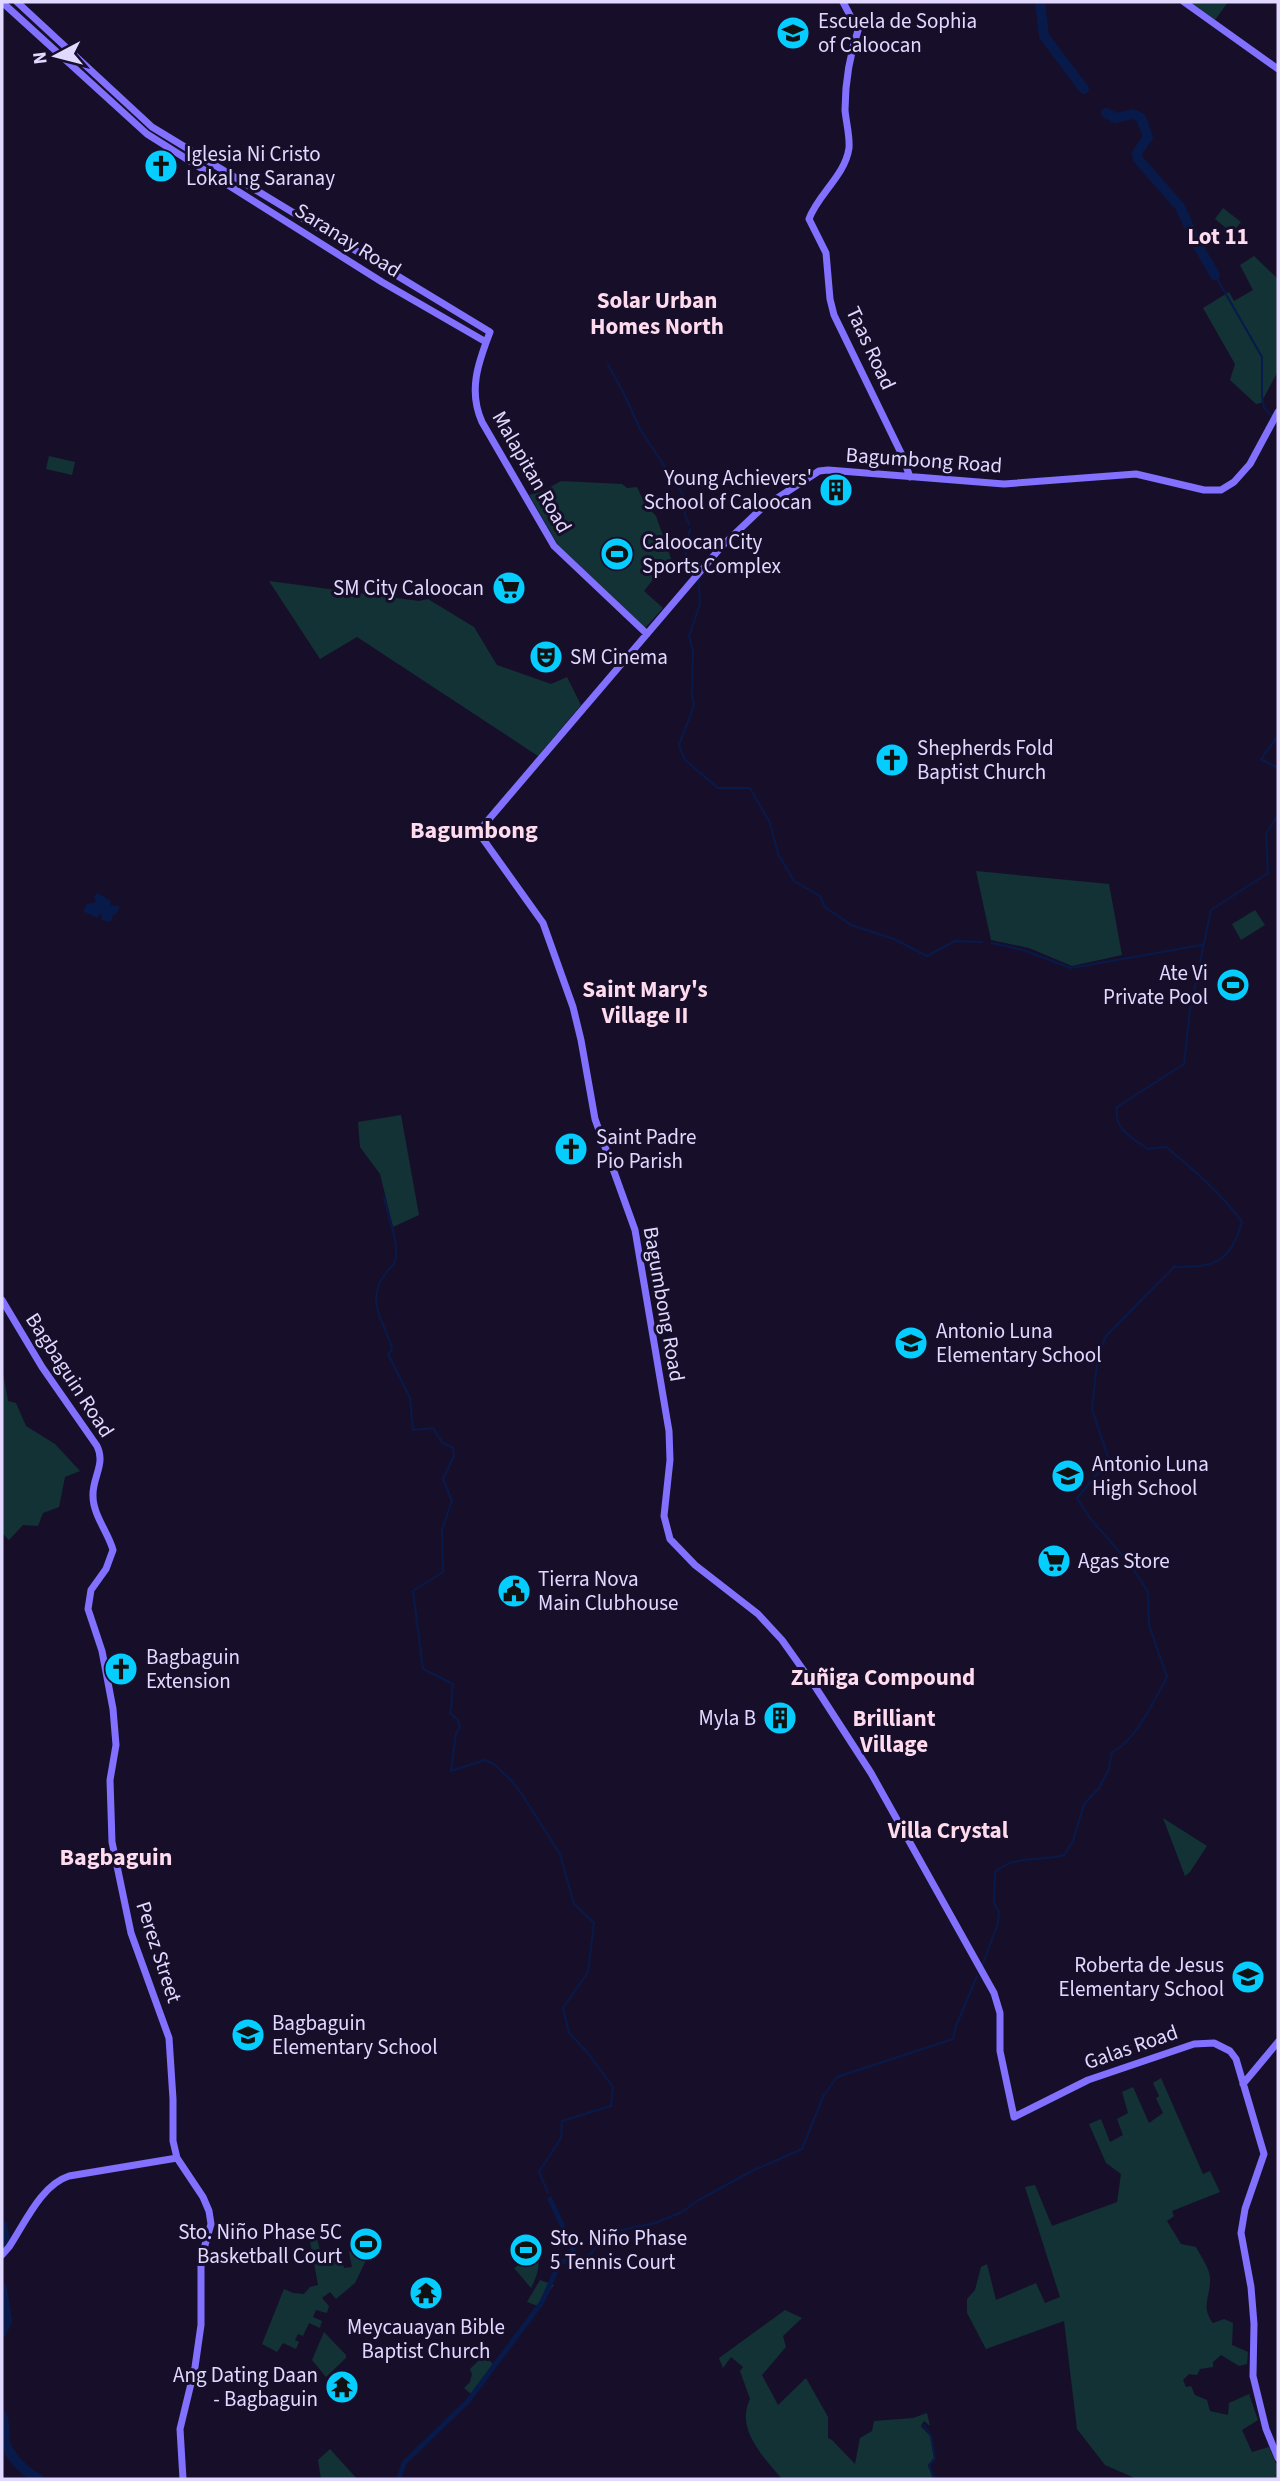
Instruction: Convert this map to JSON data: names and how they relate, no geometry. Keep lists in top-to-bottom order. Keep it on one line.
{"streets":{"street":["Saranay Road","Taas Road","Bagumbong Road","Malapitan Road","Bagbaguin Road","Perez Street","Galas Road"]},"crossings":[["Saranay Road","Malapitan Road"],["Taas Road","Bagumbong Road"],["Bagumbong Road","Malapitan Road"],["Bagumbong Road","Galas Road"],["Bagbaguin Road","Perez Street"]],"districts":["Lot 11","Solar Urban Homes North","Bagumbong","Saint Mary's Village II","Zuñiga Compound","Brilliant Village","Villa Crystal","Bagbaguin"],"places":{"school or university":["Escuela de Sophia of Caloocan","Antonio Luna Elementary School","Antonio Luna High School","Roberta de Jesus Elementary School","Bagbaguin Elementary School"],"church":["Iglesia Ni Cristo Lokal ng Saranay","Shepherds Fold Baptist Church","Saint Padre Pio Parish","Bagbaguin Extension"],"building":["Young Achievers' School of Caloocan","Myla B"],"sports":["Caloocan City Sports Complex","Ate Vi Private Pool","Sto. Niño Phase 5C Basketball Court","Sto. Niño Phase 5 Tennis Court"],"supermarket":["SM City Caloocan","Agas Store"],"theatre":["SM Cinema"],"public building":["Tierra Nova Main Clubhouse"],"temple":["Meycauayan Bible Baptist Church","Ang Dating Daan - Bagbaguin"]},"north":"left"}
